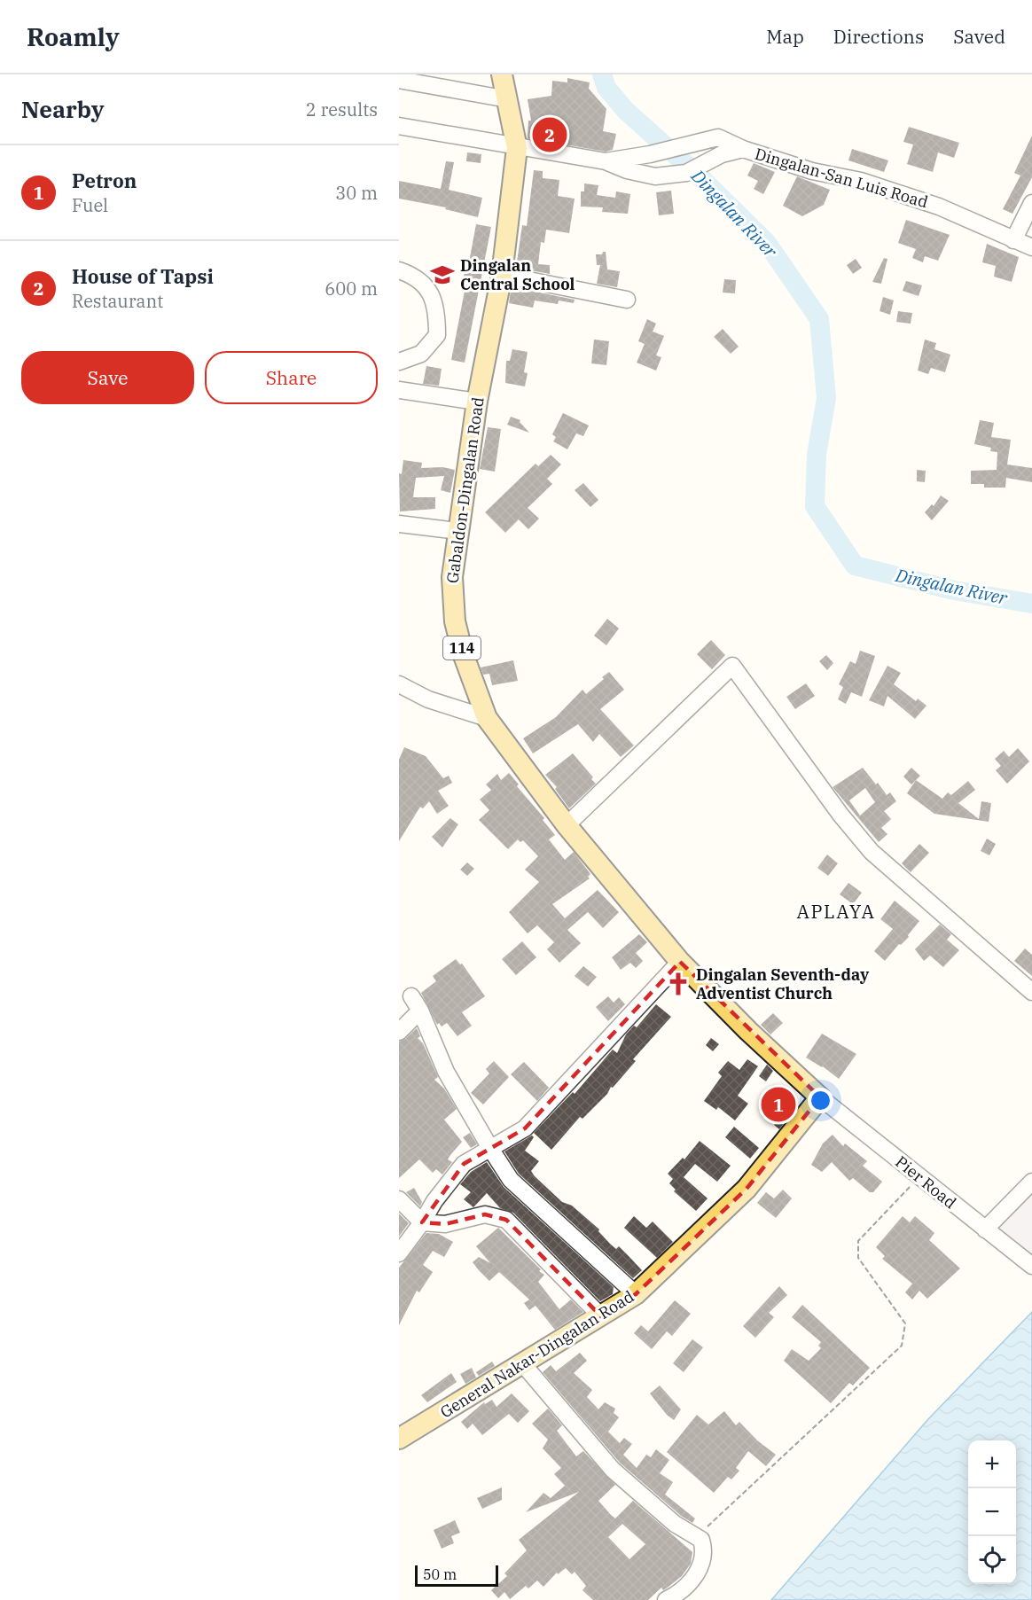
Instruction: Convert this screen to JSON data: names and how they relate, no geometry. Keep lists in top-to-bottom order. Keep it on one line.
{"streets":{"main road":["Gabaldon-Dingalan Road","114","General Nakar-Dingalan Road"],"street":["Dingalan-San Luis Road","Pier Road"]},"crossings":[["Gabaldon-Dingalan Road","Pier Road"],["Gabaldon-Dingalan Road","General Nakar-Dingalan Road"],["Pier Road","General Nakar-Dingalan Road"]],"districts":["APLAYA"],"water":["Dingalan River"],"places":{"school or university":["Dingalan Central School"],"church":["Dingalan Seventh-day Adventist Church"]},"scale_bar":"50 m","page":{"header":"Roamly","nav":["Map","Directions","Saved"],"heading":["Nearby","2 results"],"pins":["2","1"],"list":[{"mark":"1","name":"Petron","note":"Fuel","value":"30 m"},{"mark":"2","name":"House of Tapsi","note":"Restaurant","value":"600 m"}],"buttons":["Save","Share"],"map_buttons":["+","−"],"scale":"50 m"}}
